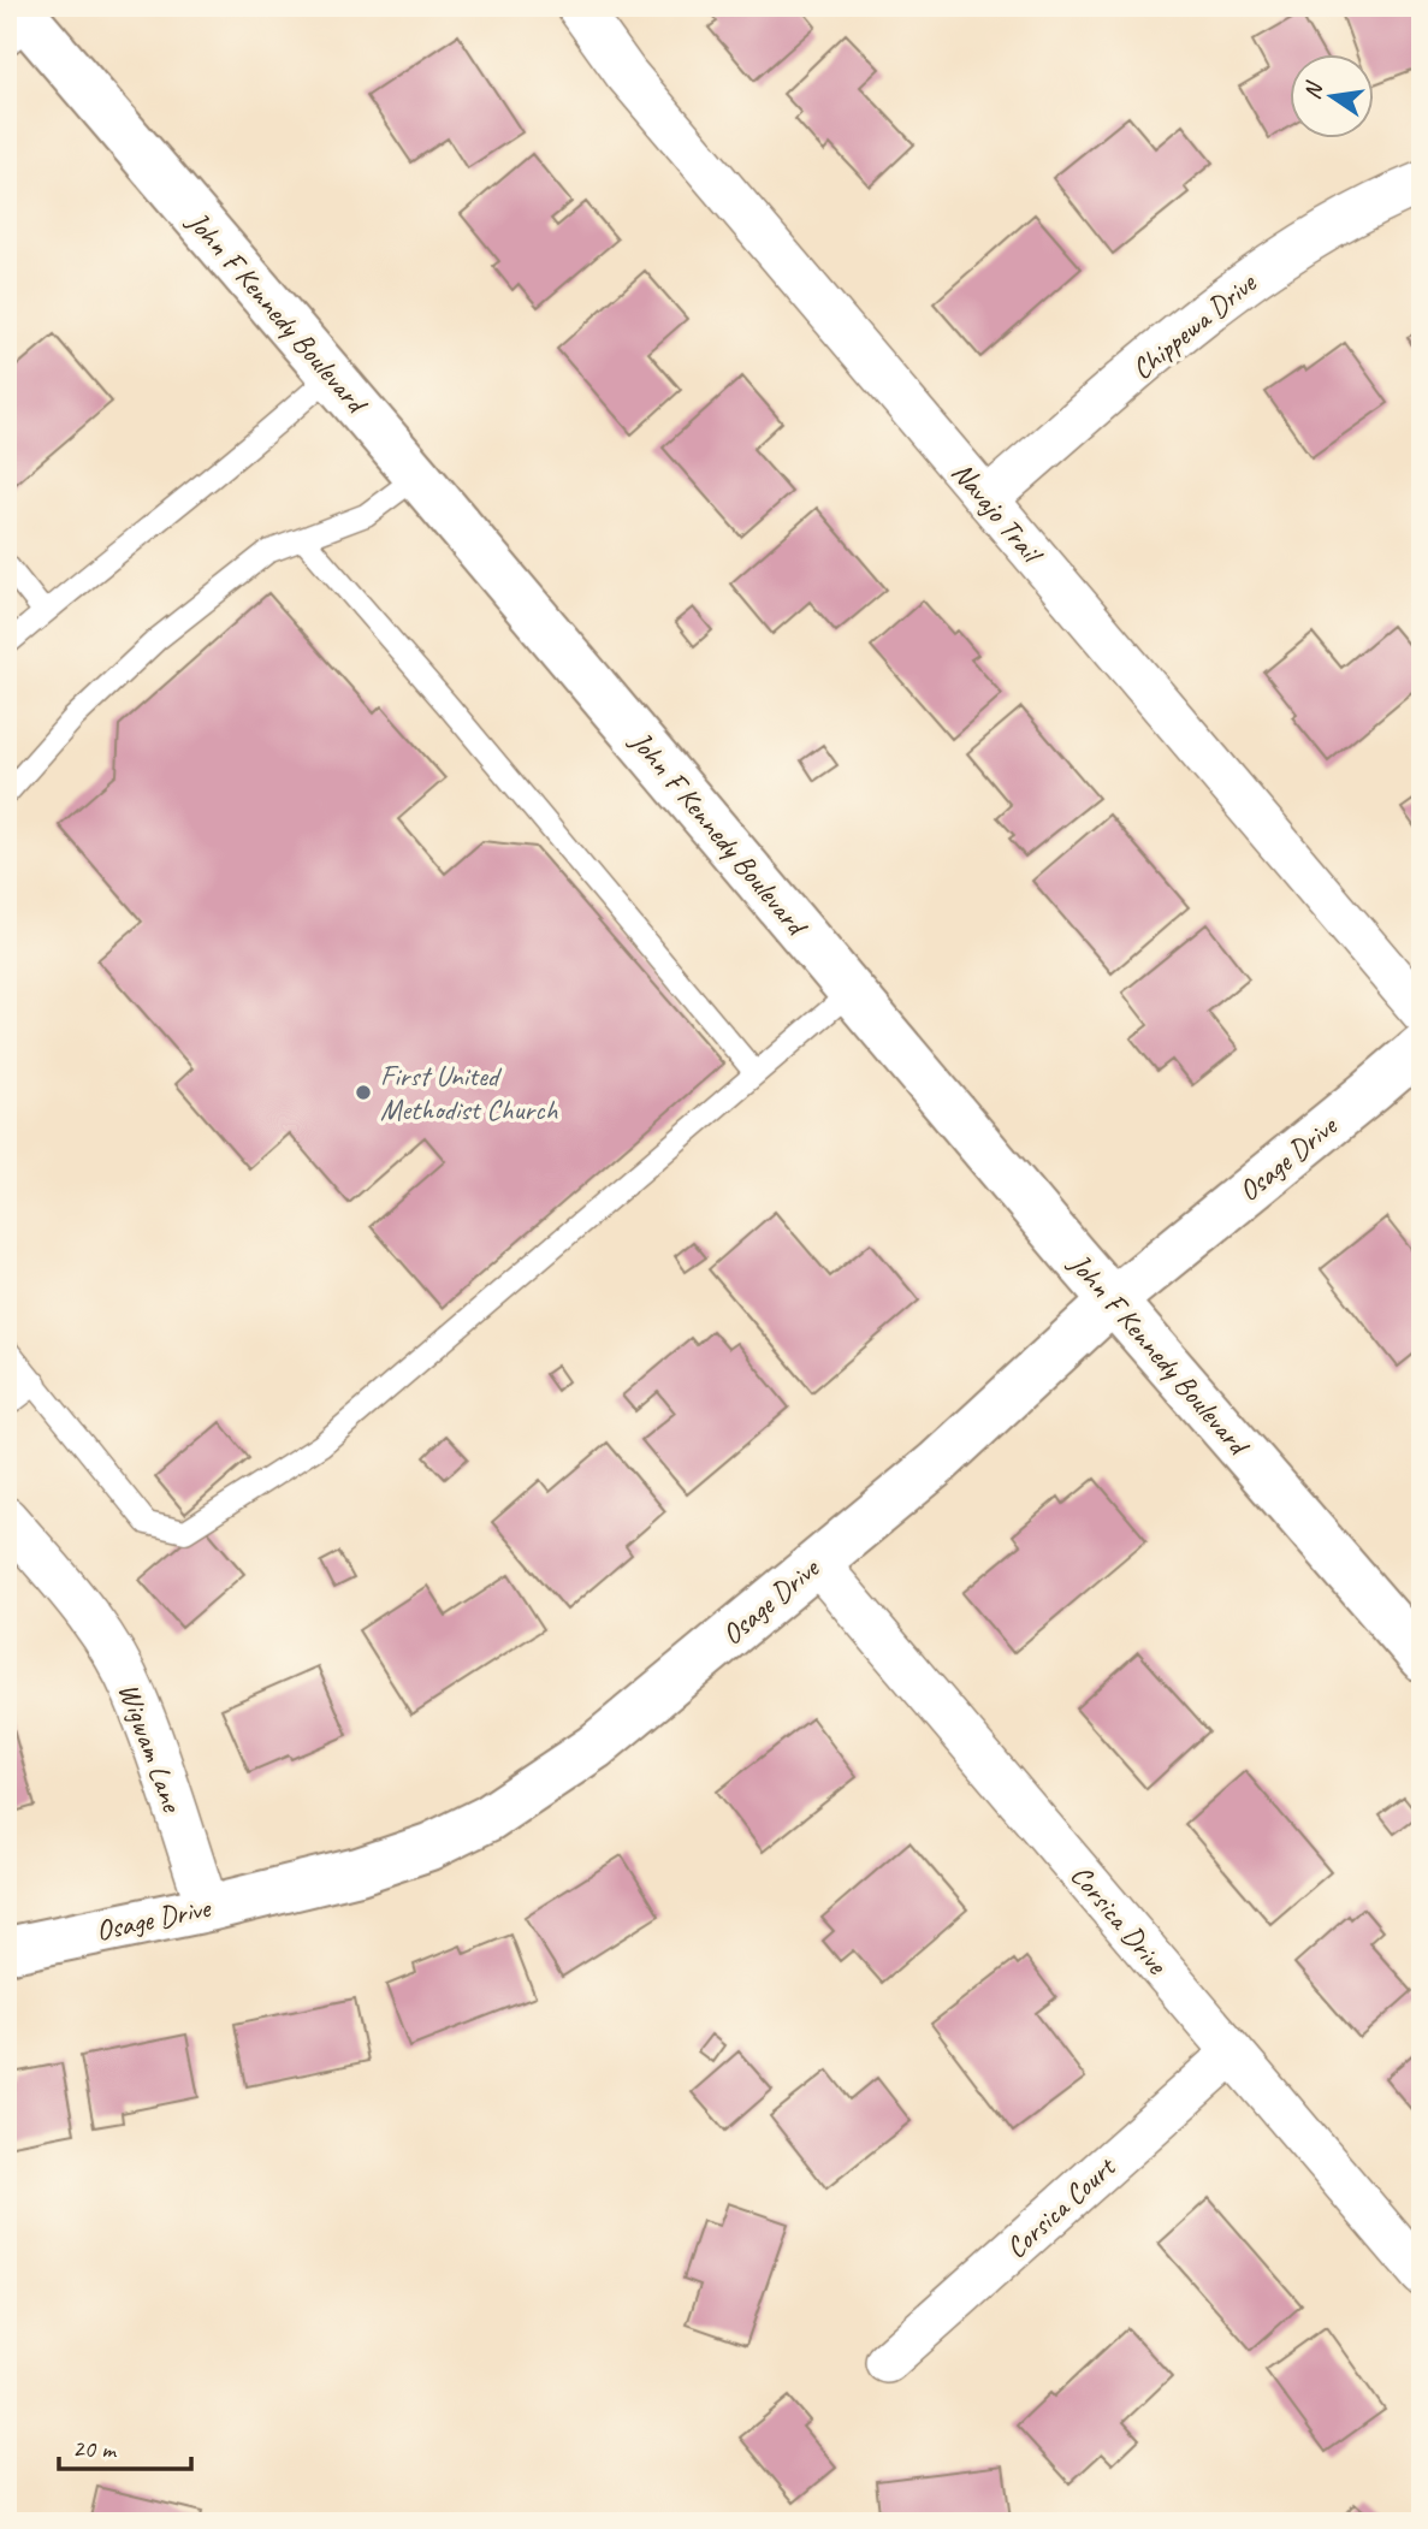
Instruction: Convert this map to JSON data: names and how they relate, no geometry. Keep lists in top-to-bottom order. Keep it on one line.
{"streets":{"main road":["John F Kennedy Boulevard","Osage Drive"],"street":["Chippewa Drive","Navajo Trail","Wigwam Lane","Corsica Drive","Corsica Court"]},"crossings":[["John F Kennedy Boulevard","Osage Drive"],["Chippewa Drive","Navajo Trail"],["Osage Drive","Wigwam Lane"],["Osage Drive","Corsica Drive"],["Corsica Drive","Corsica Court"]],"places":["First United Methodist Church"],"scale_bar":"20 m","north":"left"}
